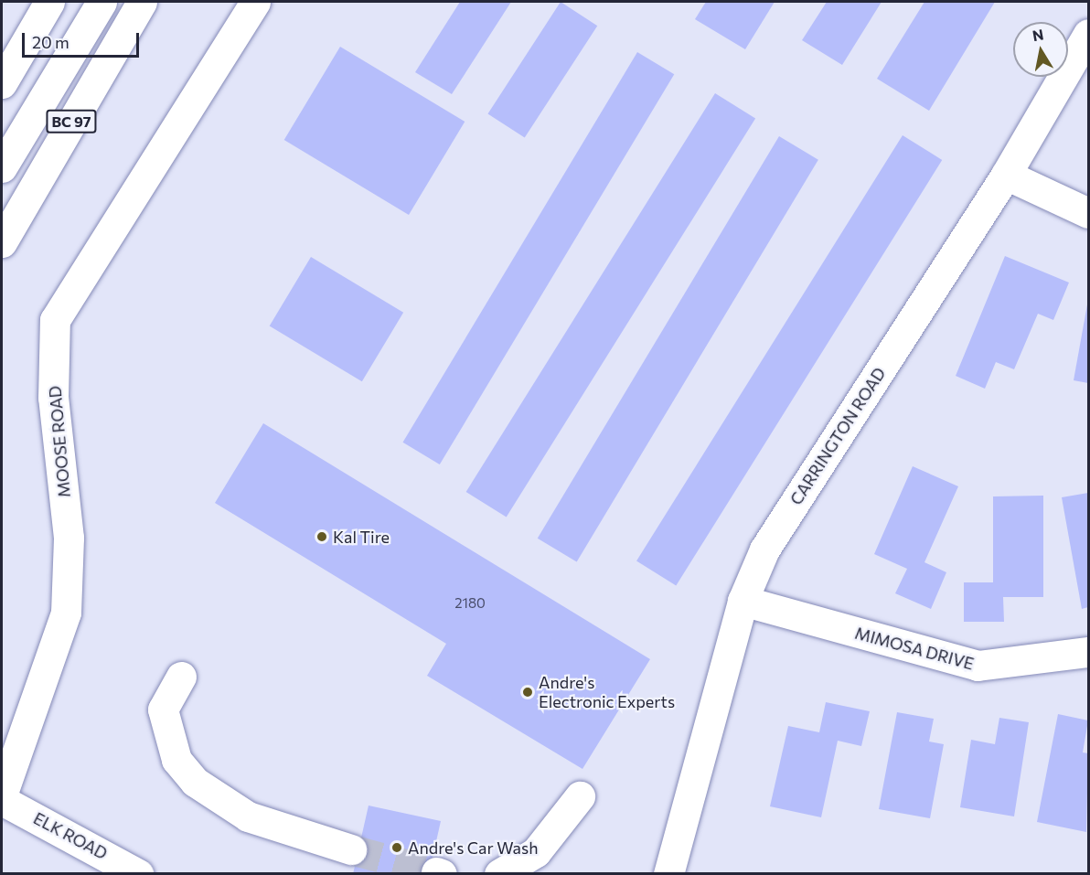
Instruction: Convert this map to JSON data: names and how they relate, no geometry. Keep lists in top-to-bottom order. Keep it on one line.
{"streets":{"main road":["BC 97","CARRINGTON ROAD","MOOSE ROAD","MIMOSA DRIVE","ELK ROAD"]},"crossings":[["CARRINGTON ROAD","MIMOSA DRIVE"],["MOOSE ROAD","ELK ROAD"]],"places":["Kal Tire","Andre's Electronic Experts","Andre's Car Wash"],"house_numbers":["2180"],"scale_bar":"20 m","north":"top"}
